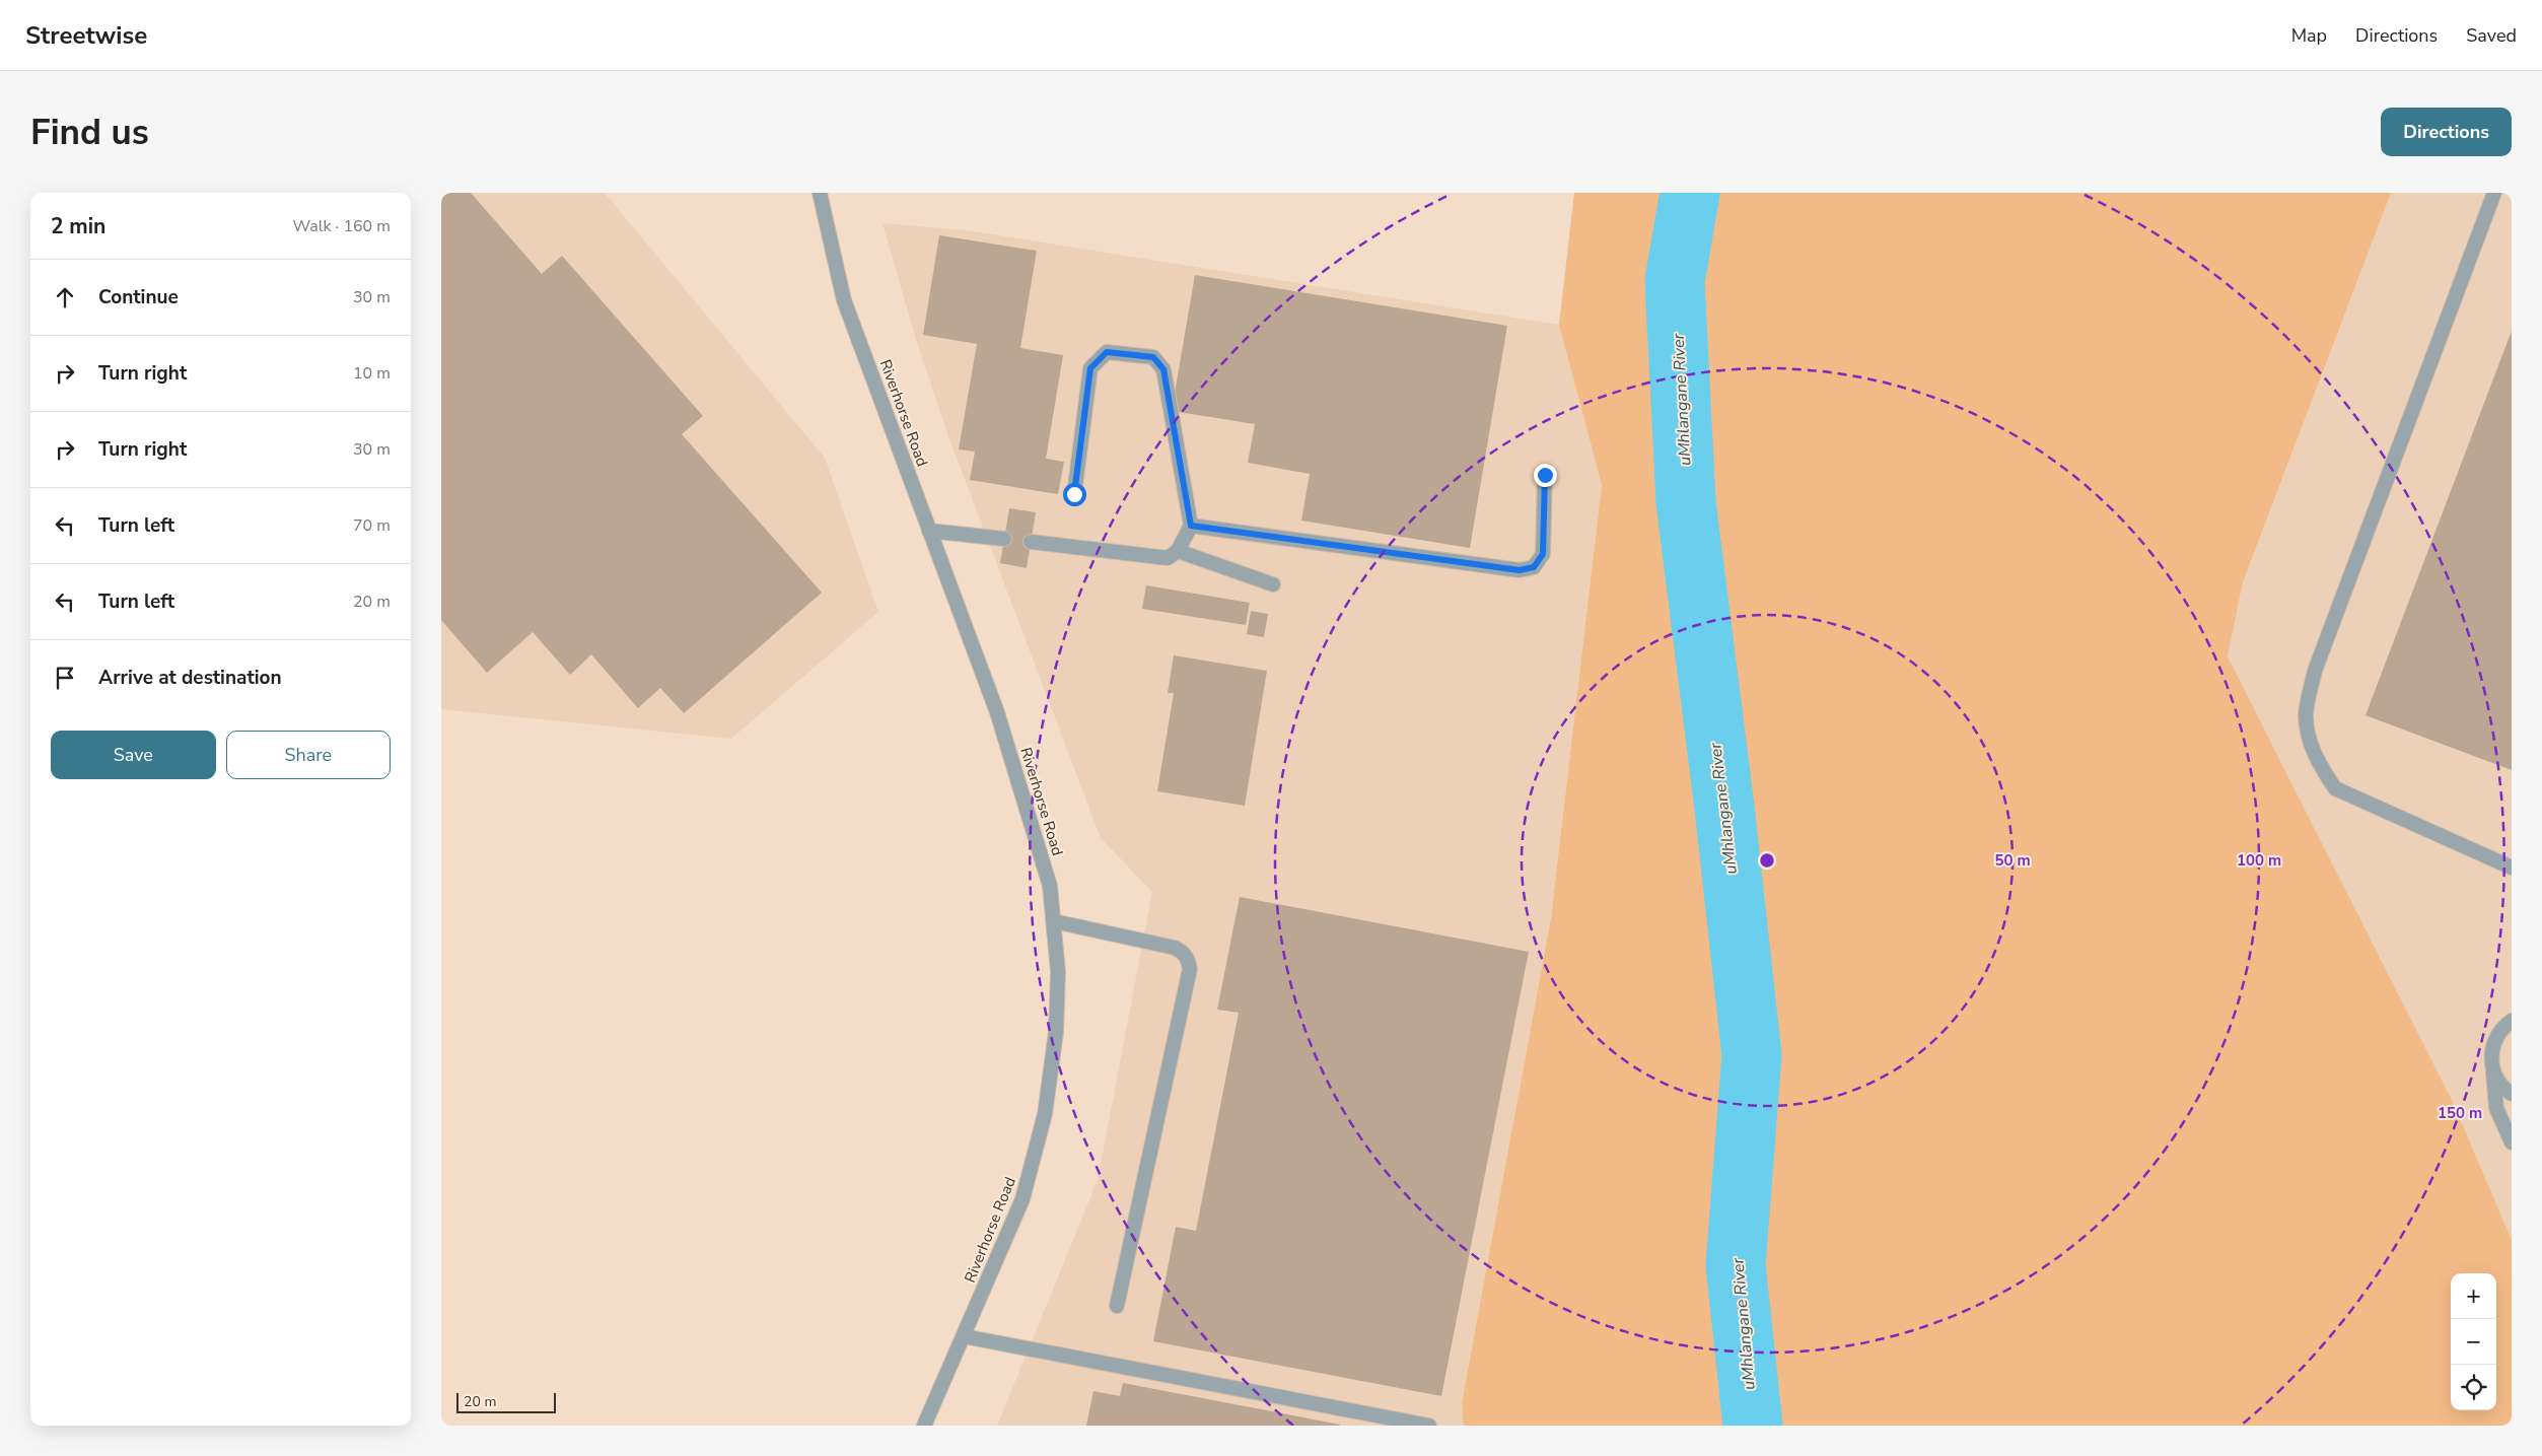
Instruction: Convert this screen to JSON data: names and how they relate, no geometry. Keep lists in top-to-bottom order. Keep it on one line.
{"streets":{"lane":["Riverhorse Road"]},"water":["uMhlangane River"],"scale_bar":"20 m","page":{"header":"Streetwise","nav":["Map","Directions","Saved"],"buttons":["Directions",["Save","Share"]],"title":"Find us","heading":["2 min","Walk · 160 m"],"list":[["Continue","30 m"],["Turn right","10 m"],["Turn right","30 m"],["Turn left","70 m"],["Turn left","20 m"],"Arrive at destination"],"map_buttons":["+","−"],"scale":"20 m"},"rings":["50 m","100 m","150 m"]}
